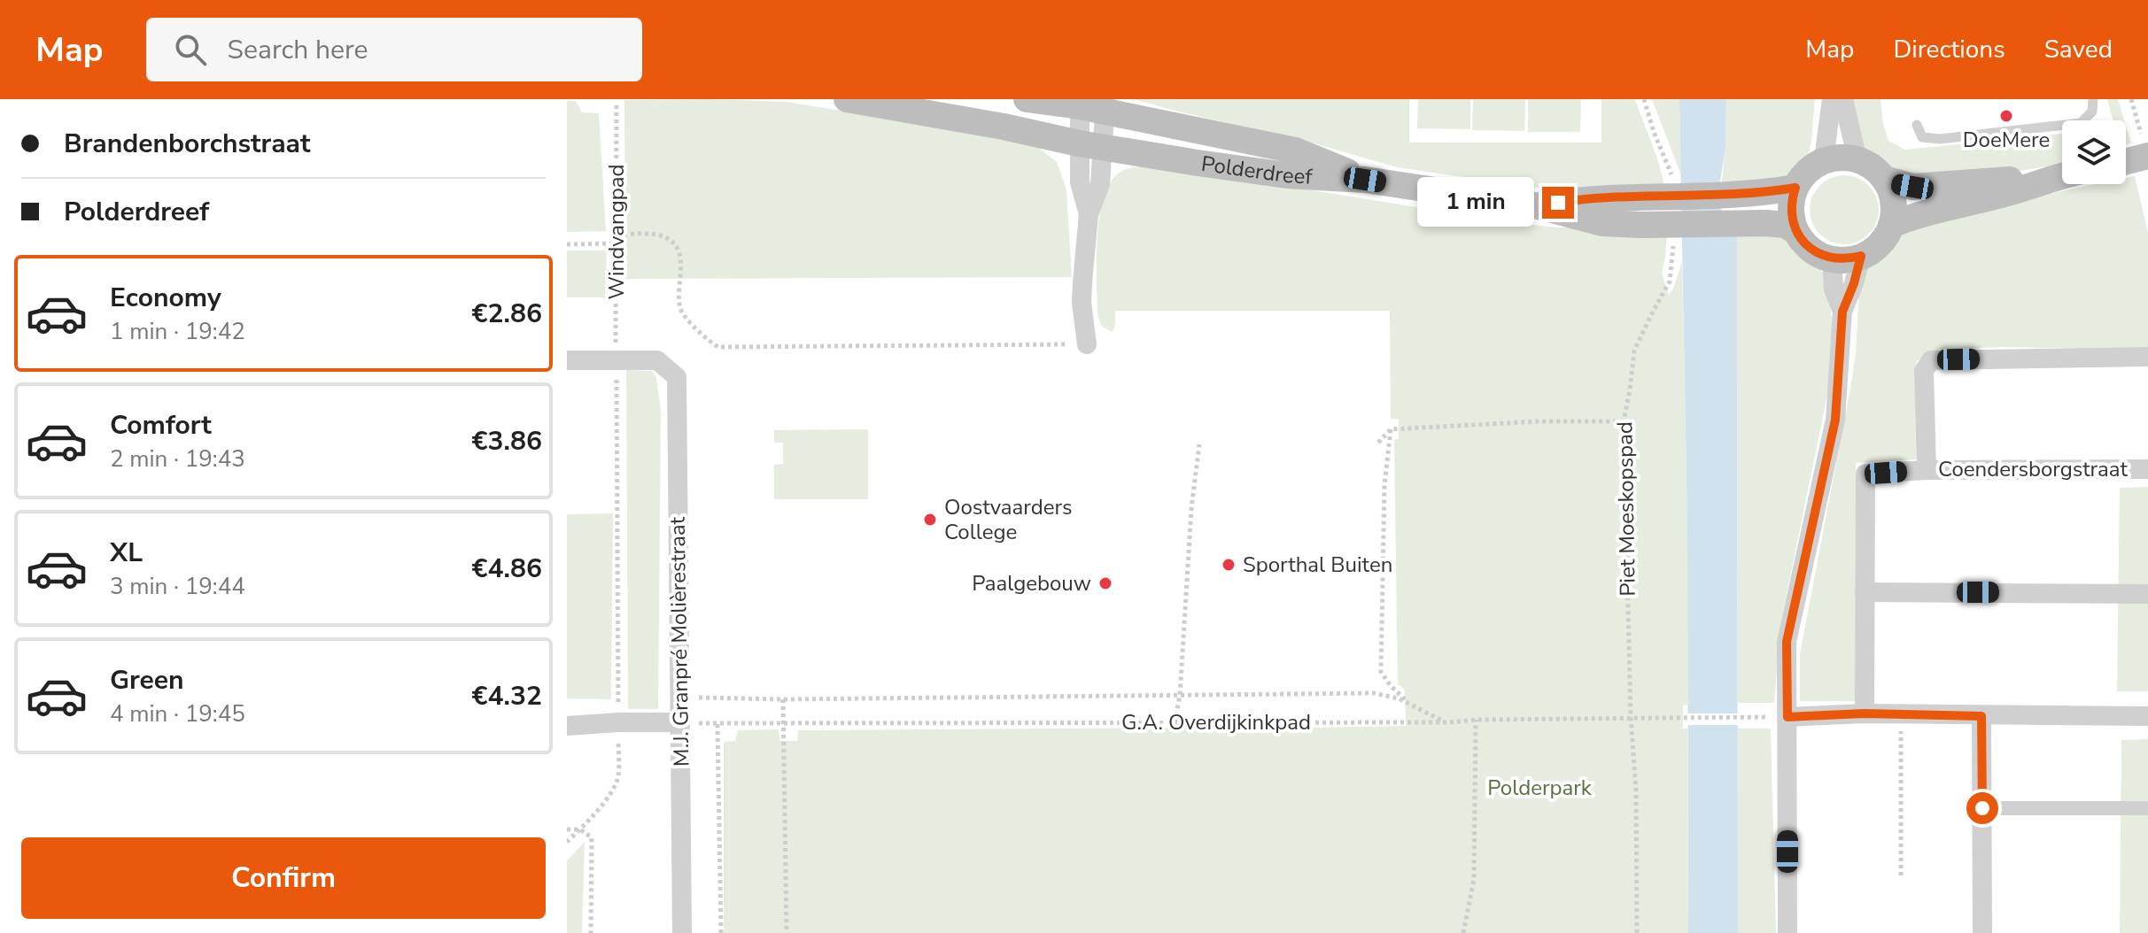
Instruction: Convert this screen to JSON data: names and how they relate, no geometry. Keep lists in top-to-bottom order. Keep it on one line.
{"streets":{"main road":["Polderdreef"],"street":["Coendersborgstraat","M.J. Granpré Molièrestraat"],"path":["Windvangpad","Piet Moeskopspad","G.A. Overdijkinkpad"]},"crossings":[["Windvangpad","M.J. Granpré Molièrestraat"],["Piet Moeskopspad","G.A. Overdijkinkpad"],["M.J. Granpré Molièrestraat","G.A. Overdijkinkpad"]],"parks":["Polderpark"],"places":["DoeMere","Oostvaarders College","Sporthal Buiten","Paalgebouw"],"page":{"header":"Map","search":"Search here","nav":["Map","Directions","Saved"],"banner":["Brandenborchstraat","Polderdreef"],"bubble":"1 min","list":[{"name":"Economy","note":"1 min · 19:42","value":"€2.86"},{"name":"Comfort","note":"2 min · 19:43","value":"€3.86"},{"name":"XL","note":"3 min · 19:44","value":"€4.86"},{"name":"Green","note":"4 min · 19:45","value":"€4.32"}],"buttons":"Confirm"}}
